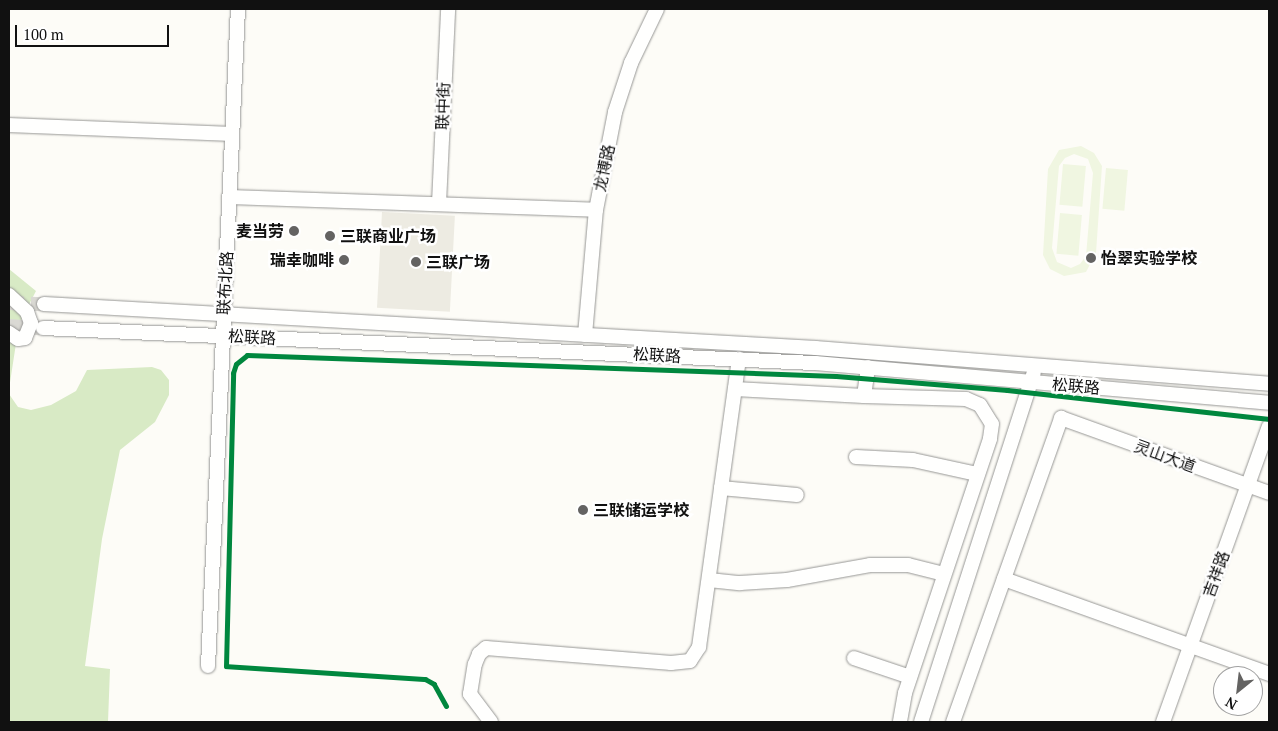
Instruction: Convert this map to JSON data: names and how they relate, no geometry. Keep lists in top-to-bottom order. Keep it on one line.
{"streets":{"street":["联中街","龙博路","联布北路","松联路","灵山大道","吉祥路"]},"crossings":[["龙博路","松联路"],["联布北路","松联路"],["灵山大道","吉祥路"]],"places":["麦当劳","三联商业广场","怡翠实验学校","瑞幸咖啡","三联广场","三联储运学校"],"scale_bar":"100 m","north":"bottom left"}
